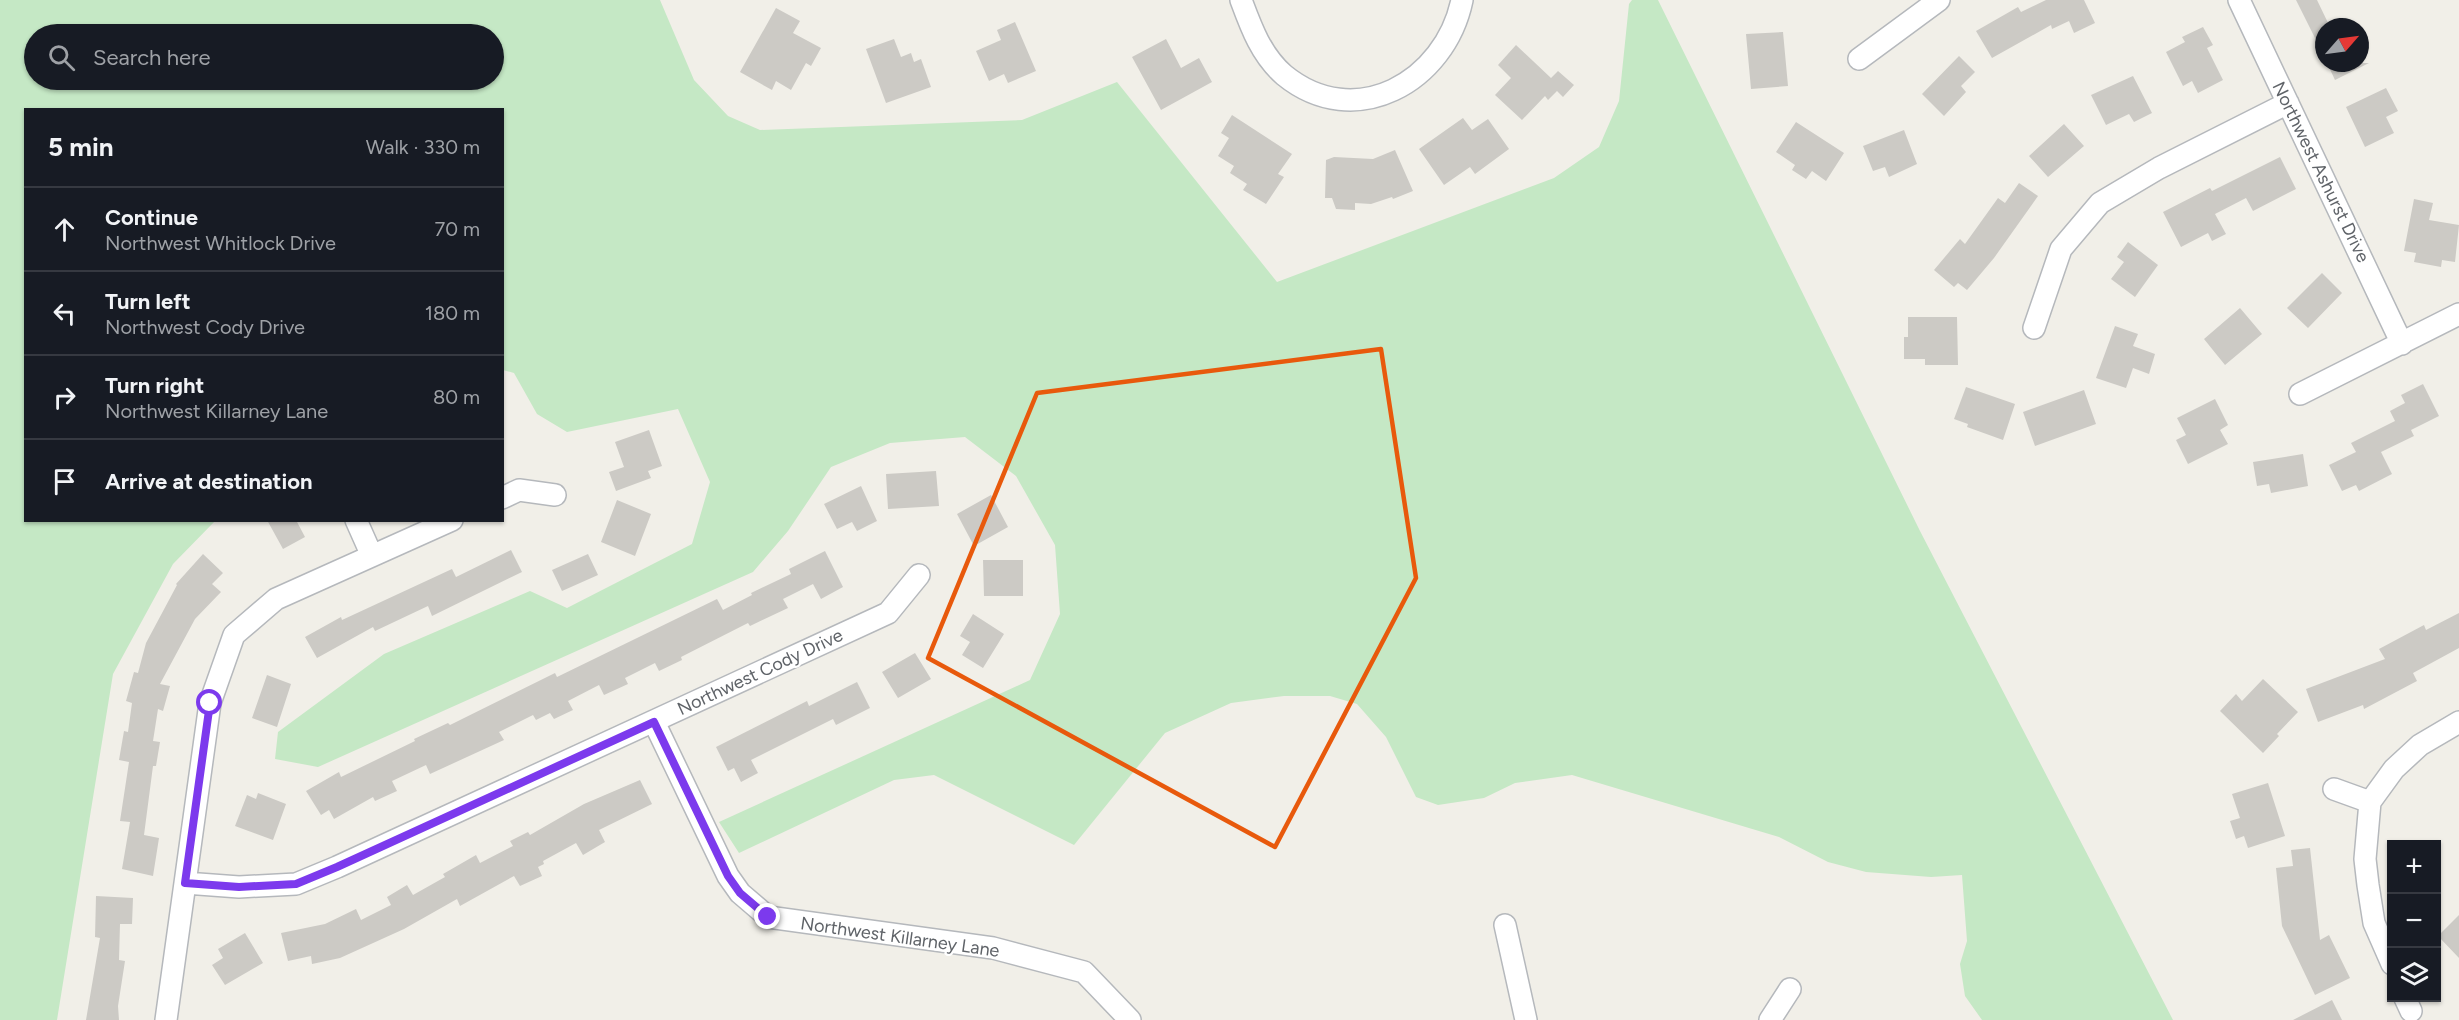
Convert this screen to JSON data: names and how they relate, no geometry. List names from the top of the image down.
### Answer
{
  "streets": {
    "street": ["Northwest Ashurst Drive", "Northwest Cody Drive", "Northwest Killarney Lane"]
  },
  "crossings": [
    ["Northwest Cody Drive", "Northwest Killarney Lane"]
  ],
  "north": "top right",
  "page": {
    "search": "Search here",
    "heading": ["5 min", "Walk · 330 m"],
    "list": [
      ["Continue", "Northwest Whitlock Drive", "70 m"],
      ["Turn left", "Northwest Cody Drive", "180 m"],
      ["Turn right", "Northwest Killarney Lane", "80 m"],
      "Arrive at destination"
    ],
    "map_buttons": ["+", "−"]
  }
}
